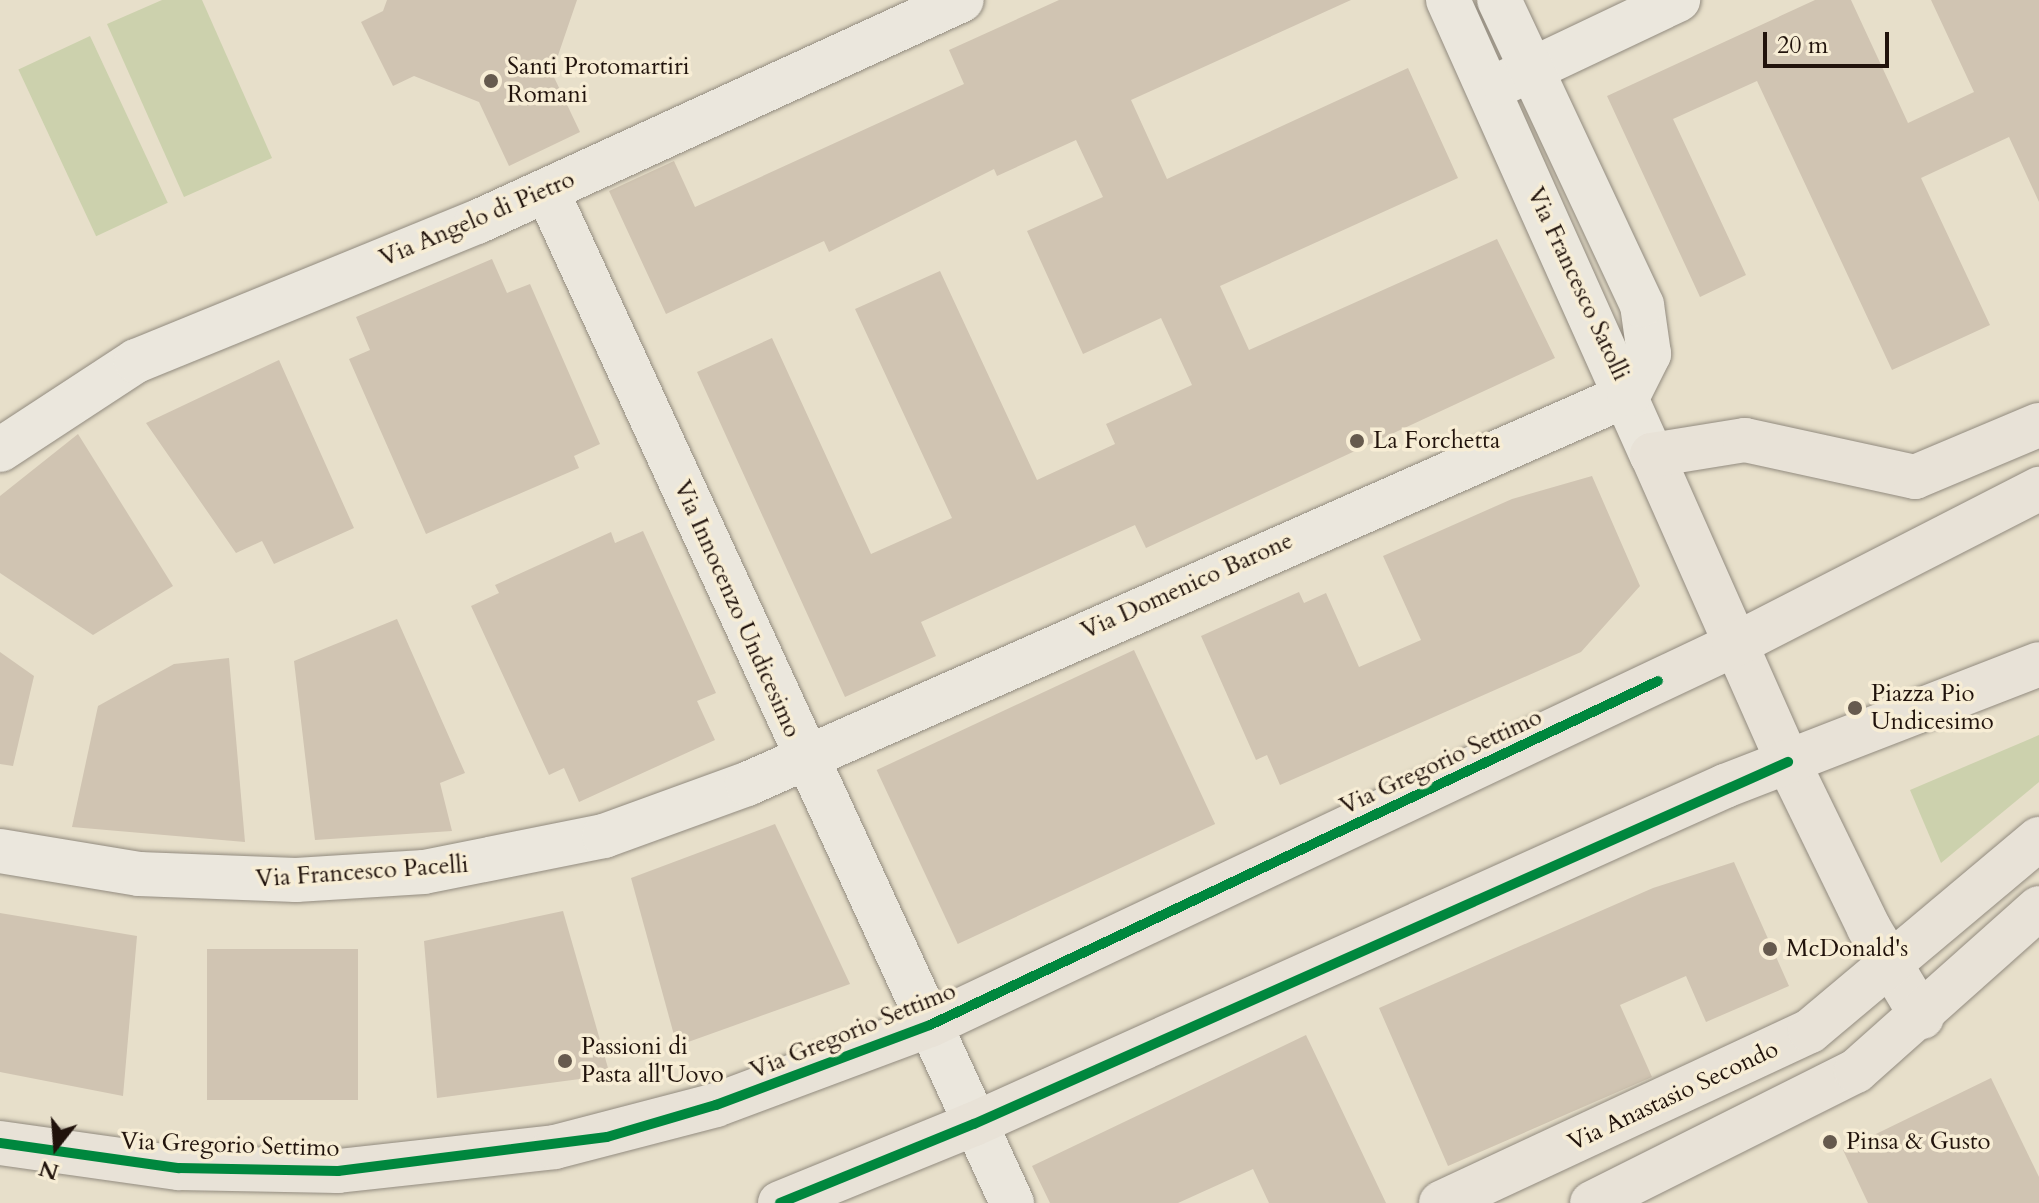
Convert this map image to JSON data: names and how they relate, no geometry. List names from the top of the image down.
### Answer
{
  "streets": {
    "main road": ["Via Gregorio Settimo", "Via Anastasio Secondo"],
    "street": [
      "Via Angelo di Pietro",
      "Via Francesco Satolli",
      "Via Domenico Barone",
      "Via Innocenzo Undicesimo",
      "Via Francesco Pacelli"
    ]
  },
  "crossings": [
    ["Via Angelo di Pietro", "Via Innocenzo Undicesimo"],
    ["Via Francesco Satolli", "Via Domenico Barone"],
    ["Via Domenico Barone", "Via Innocenzo Undicesimo"],
    ["Via Domenico Barone", "Via Francesco Pacelli"],
    ["Via Innocenzo Undicesimo", "Via Gregorio Settimo"],
    ["Via Innocenzo Undicesimo", "Via Francesco Pacelli"]
  ],
  "places": [
    "Santi Protomartiri Romani",
    "La Forchetta",
    "Piazza Pio Undicesimo",
    "McDonald's",
    "Passioni di Pasta all'Uovo",
    "Pinsa & Gusto"
  ],
  "scale_bar": "20 m",
  "north": "bottom"
}
